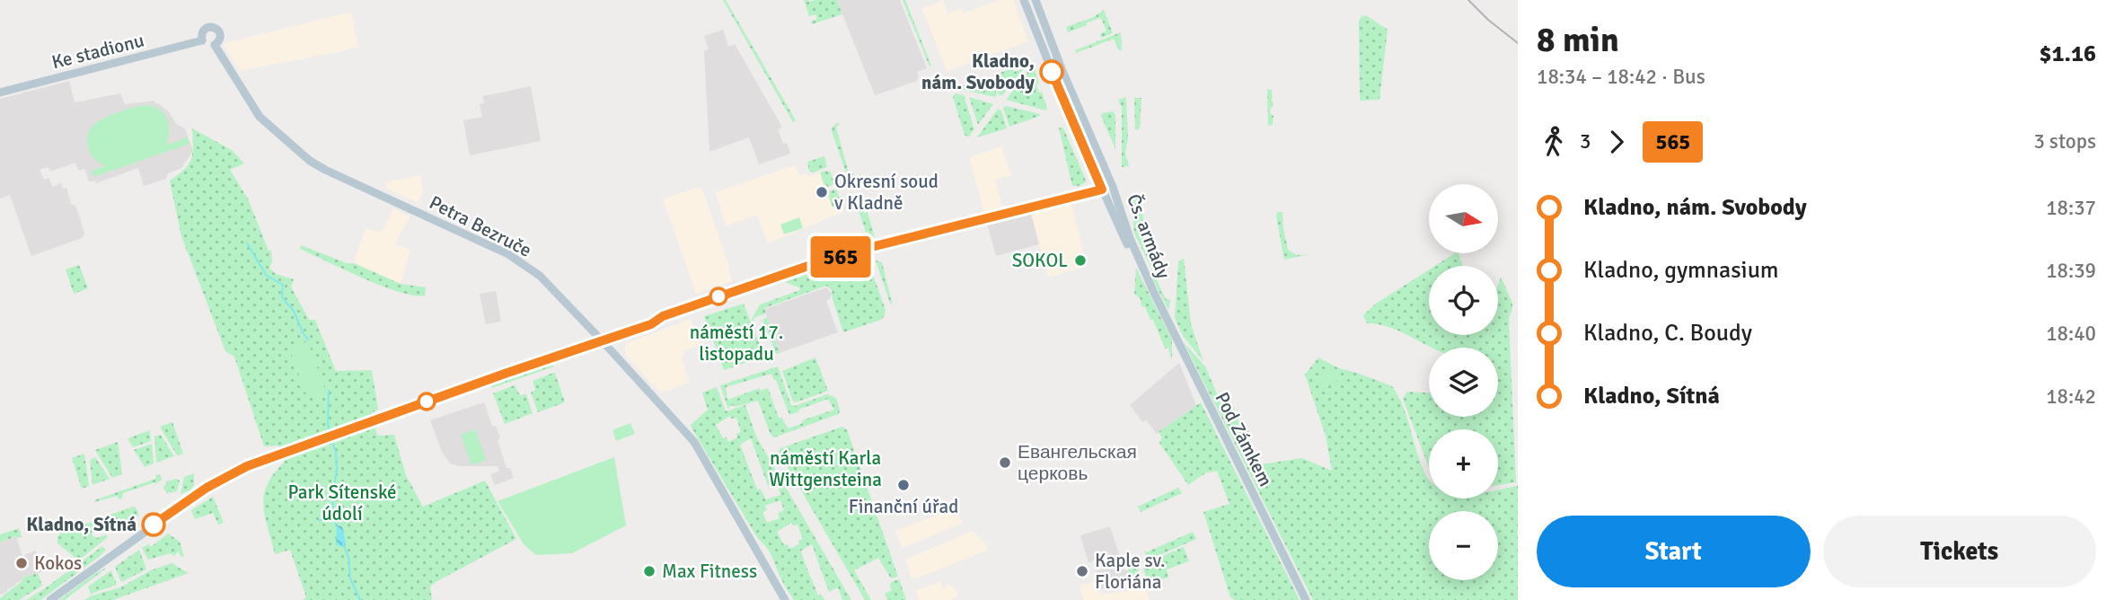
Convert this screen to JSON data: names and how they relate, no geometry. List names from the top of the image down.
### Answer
{
  "streets": {
    "street": [
      "Ke stadionu",
      "Petra Bezruče",
      "Čs. armády",
      "Pod Zámkem"
    ]
  },
  "crossings": [
    ["Ke stadionu", "Petra Bezruče"],
    ["Čs. armády", "Pod Zámkem"]
  ],
  "parks": ["náměstí 17. listopadu", "náměstí Karla Wittgensteina", "Park Sítenské údolí"],
  "places": [
    "Kladno, nám. Svobody",
    "Okresní soud v Kladně",
    "SOKOL",
    "Евангельская церковь",
    "Finanční úřad",
    "Kladno, Sítná",
    "Kokos",
    "Max Fitness",
    "Kaple sv. Floriána"
  ],
  "lines": ["bus line 565"],
  "north": "right",
  "page": {
    "on_map": "565",
    "heading": ["8 min", "18:34 – 18:42 · Bus", "$1.16"],
    "legs": ["3", "565", "3 stops"],
    "list": [
      {
        "name": "Kladno, nám. Svobody",
        "value": "18:37"
      },
      {
        "name": "Kladno, gymnasium",
        "value": "18:39"
      },
      {
        "name": "Kladno, C. Boudy",
        "value": "18:40"
      },
      {
        "name": "Kladno, Sítná",
        "value": "18:42"
      }
    ],
    "map_buttons": ["+", "−"],
    "buttons": ["Start", "Tickets"]
  }
}
